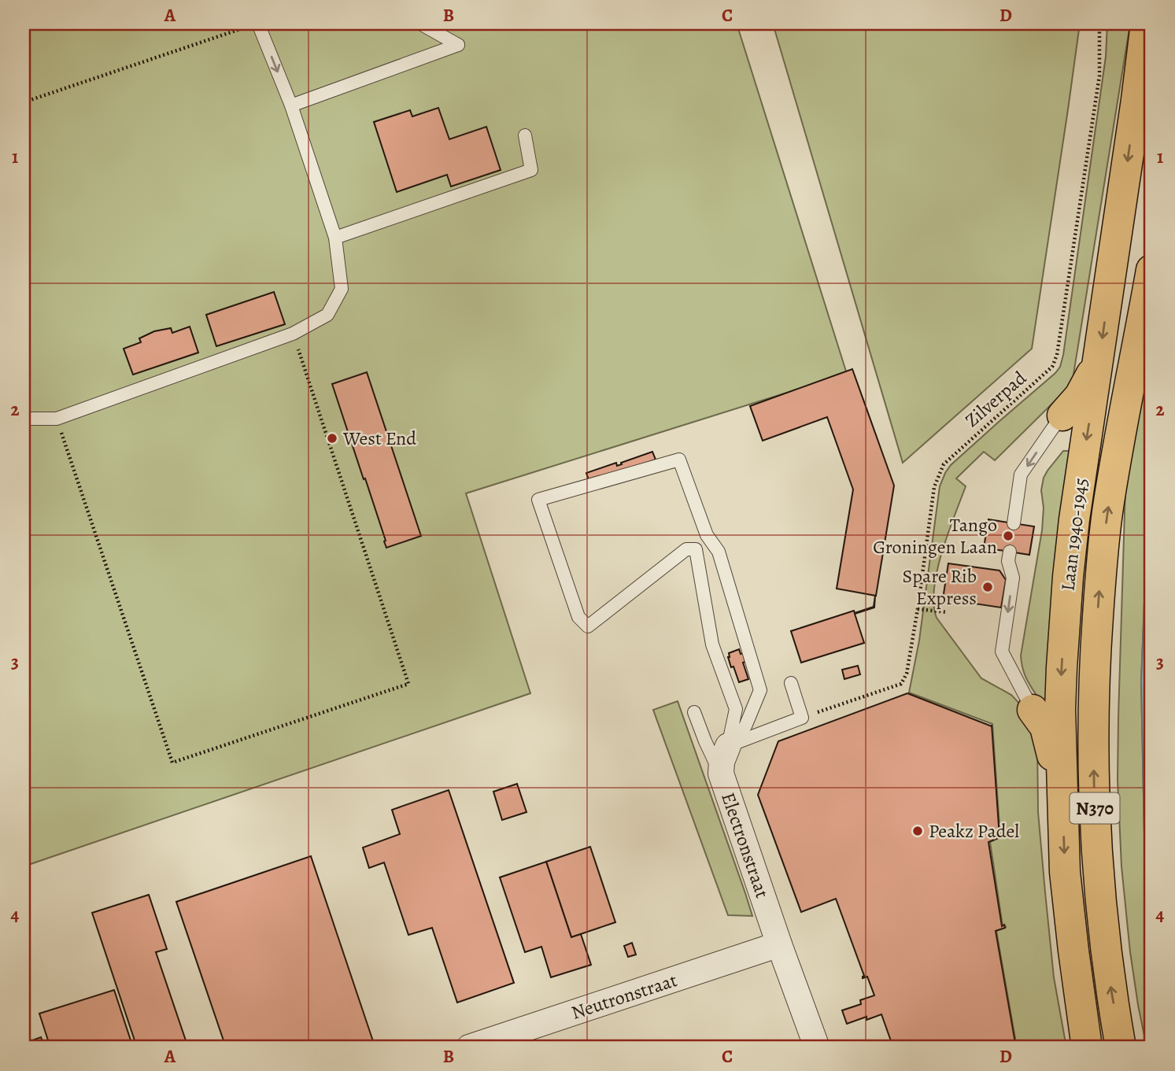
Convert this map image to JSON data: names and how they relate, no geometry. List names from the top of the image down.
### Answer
{
  "streets": {
    "highway": ["Laan 1940-1945", "N370"],
    "street": ["Electronstraat", "Neutronstraat"],
    "path": ["Zilverpad"]
  },
  "crossings": [
    ["Laan 1940-1945", "N370"],
    ["Electronstraat", "Neutronstraat"]
  ],
  "places": [
    "West End",
    "Tango Groningen Laan",
    "Spare Rib Express",
    "Peakz Padel"
  ],
  "grid": {
    "columns": [
      "A",
      "B",
      "C",
      "D"
    ],
    "rows": [
      "1",
      "2",
      "3",
      "4"
    ]
  }
}
